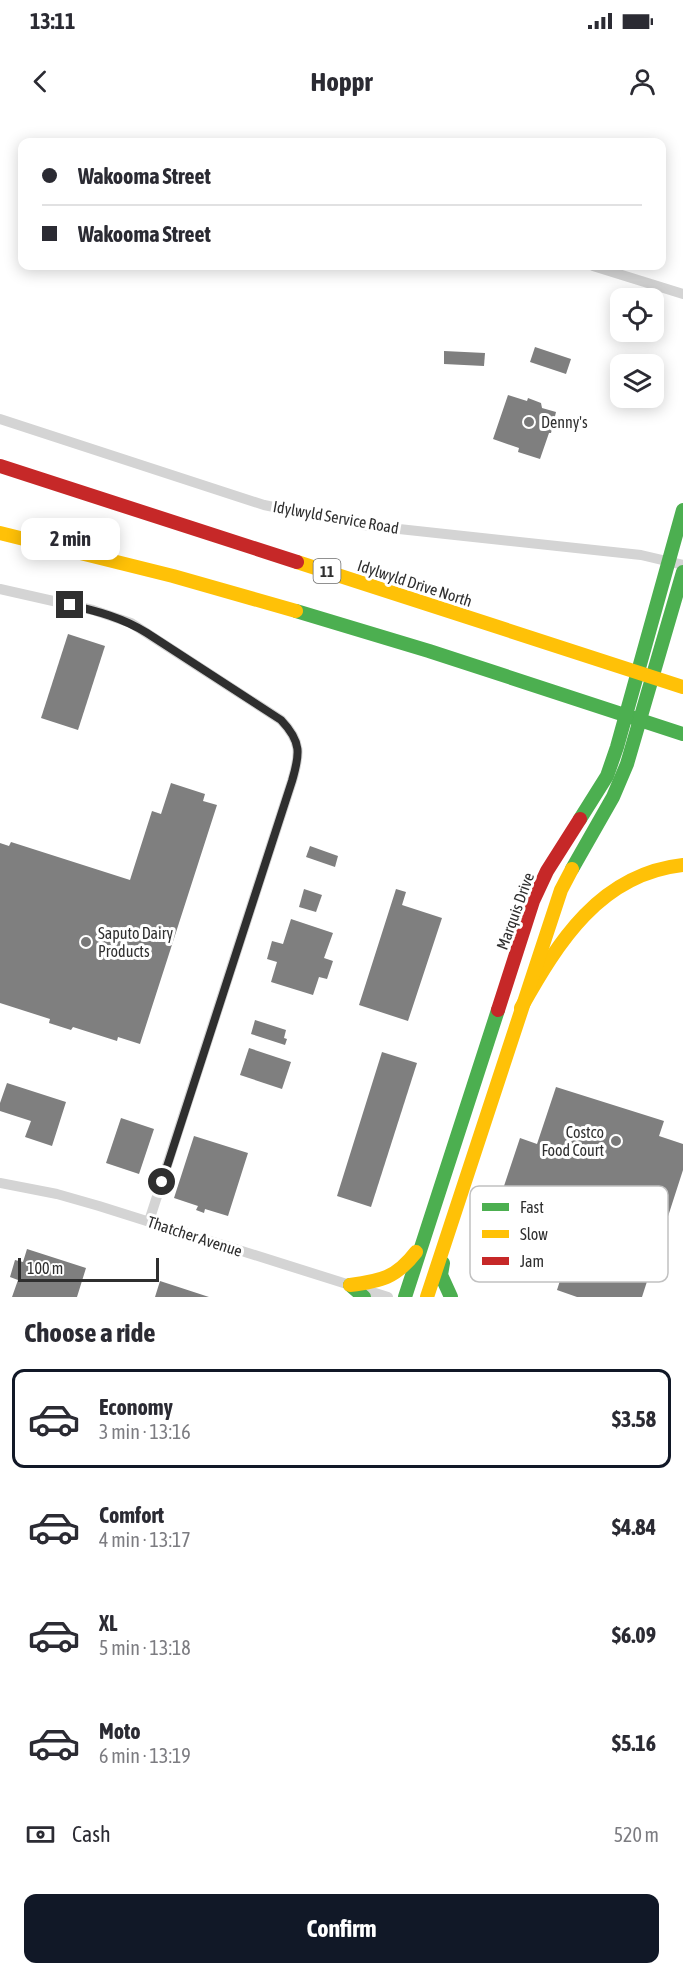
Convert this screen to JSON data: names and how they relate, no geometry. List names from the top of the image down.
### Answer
{
  "streets": {
    "main road": ["11", "Idylwyld Drive North", "Marquis Drive"],
    "street": ["Idylwyld Service Road", "Thatcher Avenue"]
  },
  "crossings": [
    ["Idylwyld Service Road", "Marquis Drive"],
    ["Idylwyld Drive North", "Marquis Drive"]
  ],
  "places": ["Denny's", "Saputo Dairy Products", "Costco Food Court"],
  "legend": ["Fast", "Slow", "Jam"],
  "scale_bar": "100 m",
  "page": {
    "status": "13:11",
    "header": "Hoppr",
    "banner": ["Wakooma Street", "Wakooma Street"],
    "bubble": "2 min",
    "scale": "100 m",
    "heading": "Choose a ride",
    "list": [
      {
        "name": "Economy",
        "note": "3 min · 13:16",
        "value": "$3.58"
      },
      {
        "name": "Comfort",
        "note": "4 min · 13:17",
        "value": "$4.84"
      },
      {
        "name": "XL",
        "note": "5 min · 13:18",
        "value": "$6.09"
      },
      {
        "name": "Moto",
        "note": "6 min · 13:19",
        "value": "$5.16"
      }
    ],
    "pay": ["Cash", "520 m"],
    "buttons": "Confirm"
  }
}
